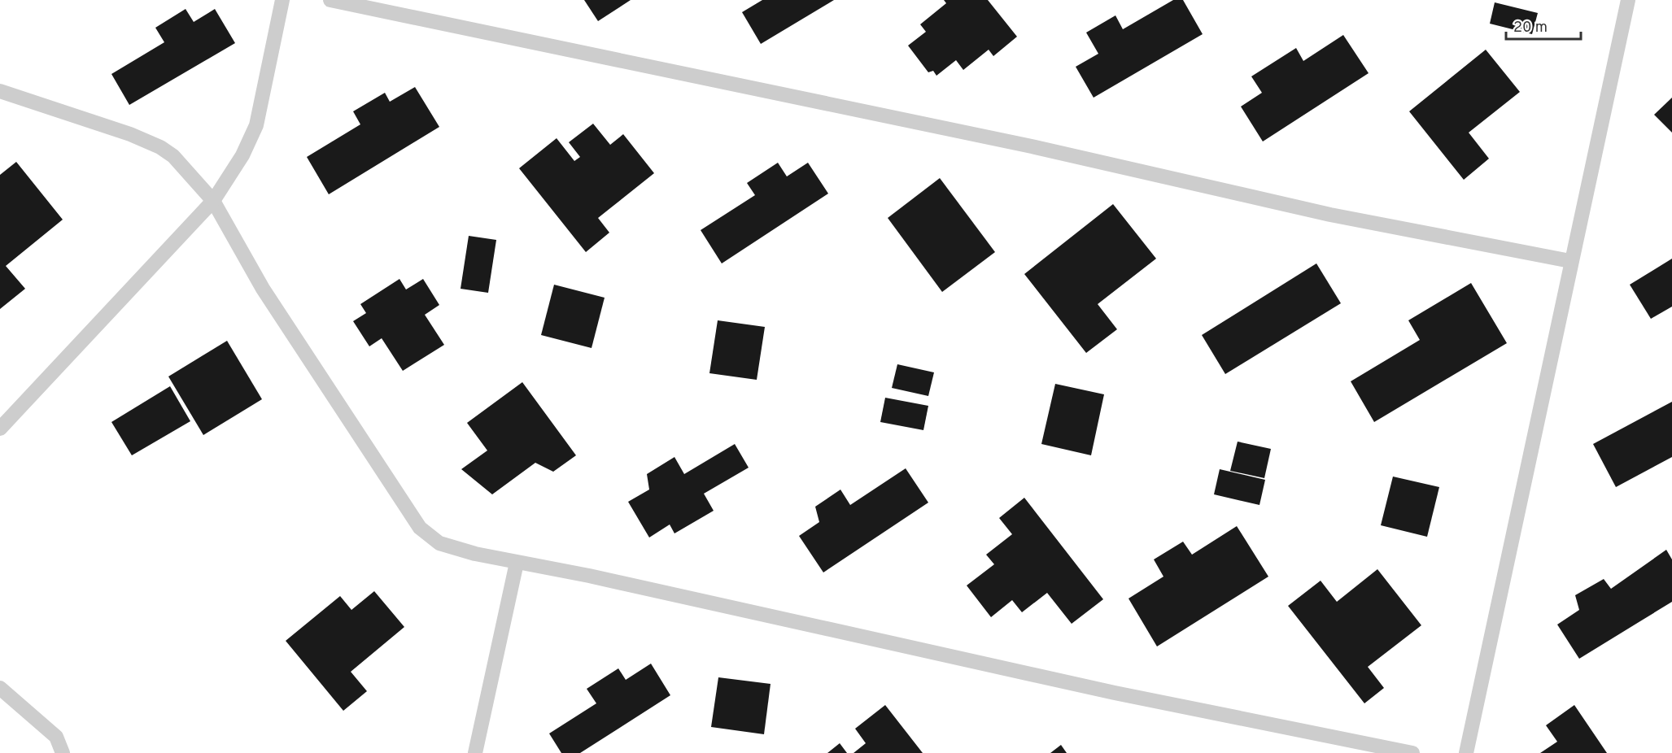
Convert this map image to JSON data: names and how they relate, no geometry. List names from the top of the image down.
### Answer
{
  "scale_bar": "20 m"
}
